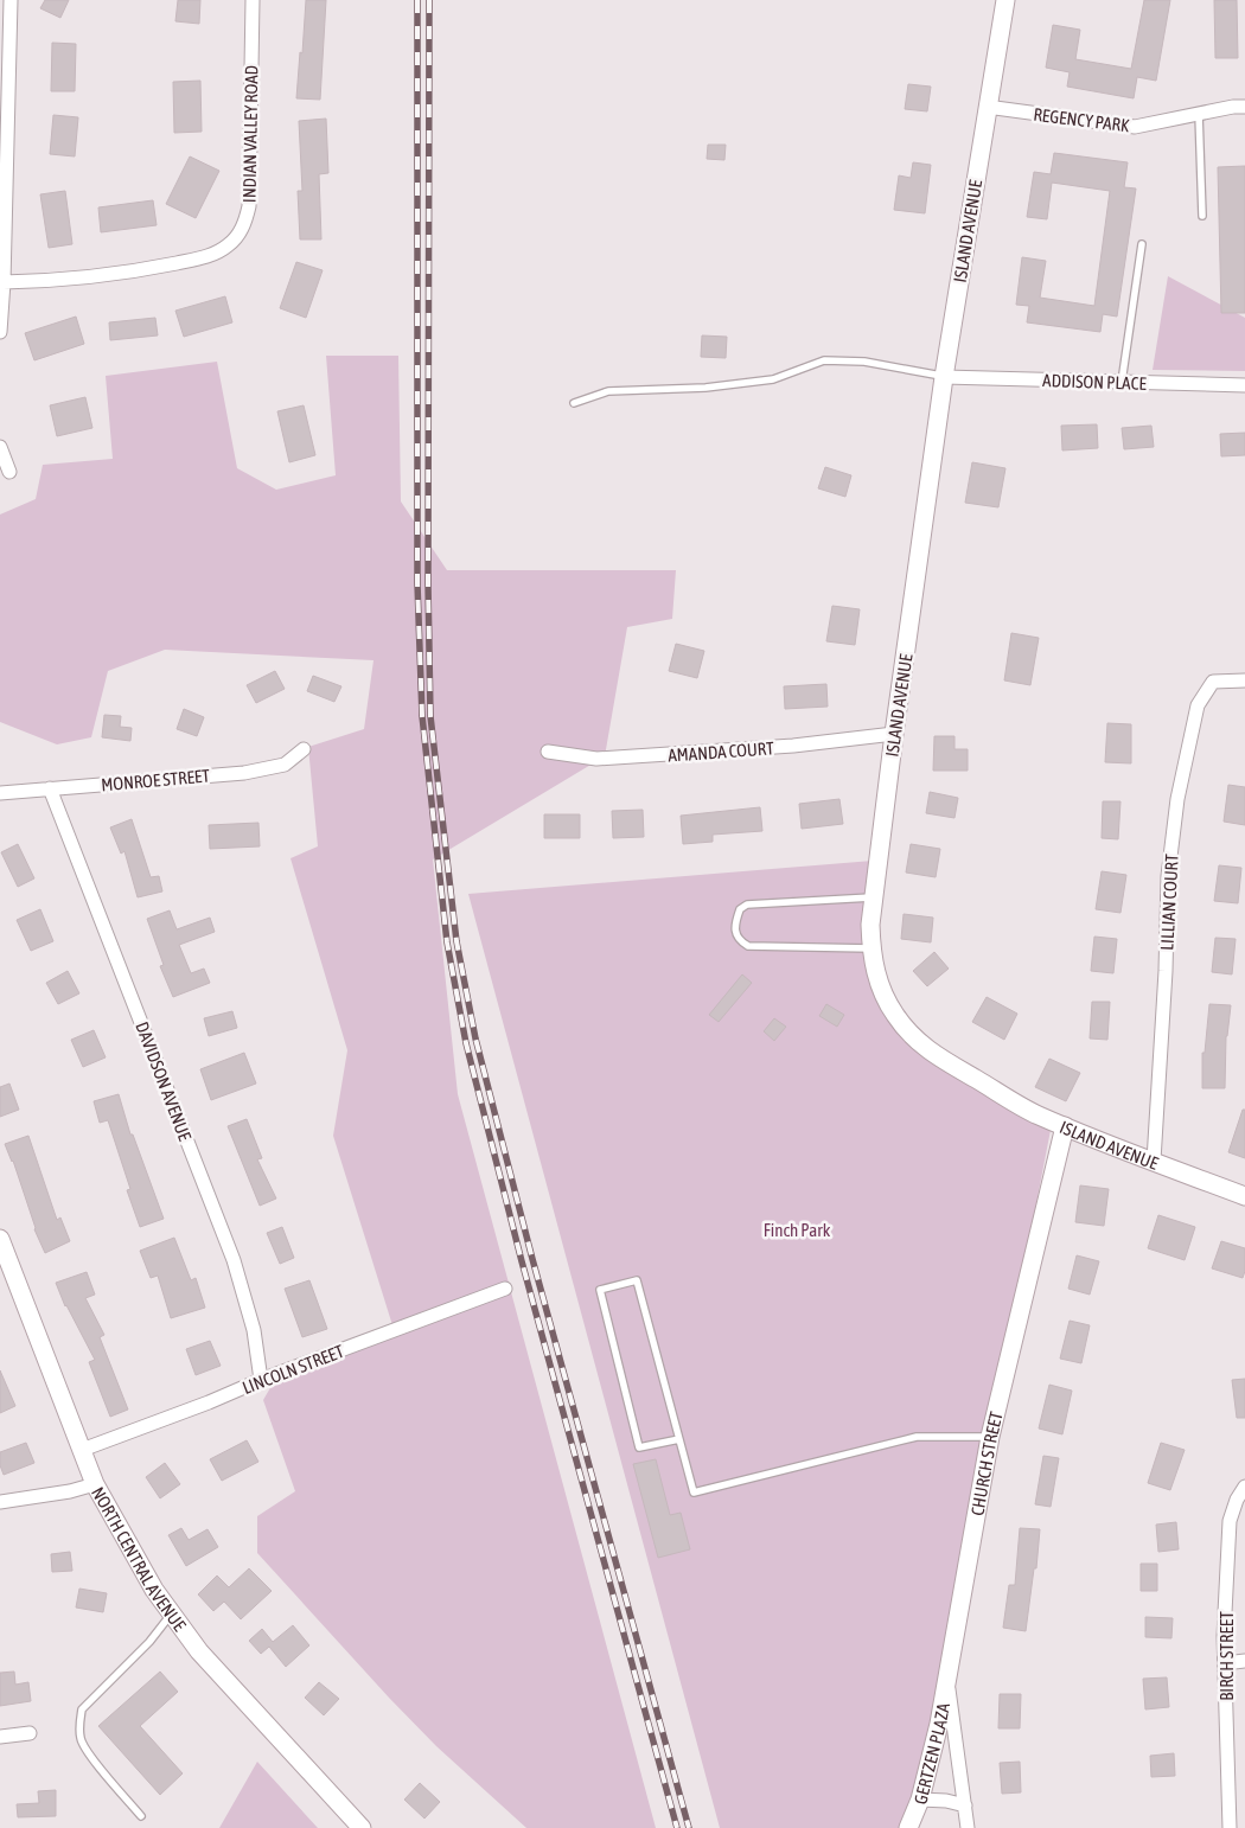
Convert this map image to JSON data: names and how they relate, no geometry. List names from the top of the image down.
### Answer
{
  "streets": {
    "street": [
      "REGENCY PARK",
      "INDIAN VALLEY ROAD",
      "ISLAND AVENUE",
      "ADDISON PLACE",
      "AMANDA COURT",
      "MONROE STREET",
      "LILLIAN COURT",
      "DAVIDSON AVENUE",
      "LINCOLN STREET",
      "CHURCH STREET",
      "NORTH CENTRAL AVENUE",
      "BIRCH STREET",
      "GERTZEN PLAZA"
    ]
  },
  "crossings": [
    ["REGENCY PARK", "ISLAND AVENUE"],
    ["ISLAND AVENUE", "ADDISON PLACE"],
    ["ISLAND AVENUE", "AMANDA COURT"],
    ["ISLAND AVENUE", "LILLIAN COURT"],
    ["ISLAND AVENUE", "CHURCH STREET"],
    ["MONROE STREET", "DAVIDSON AVENUE"],
    ["DAVIDSON AVENUE", "LINCOLN STREET"],
    ["LINCOLN STREET", "NORTH CENTRAL AVENUE"],
    ["CHURCH STREET", "GERTZEN PLAZA"]
  ],
  "parks": ["Finch Park"]
}
